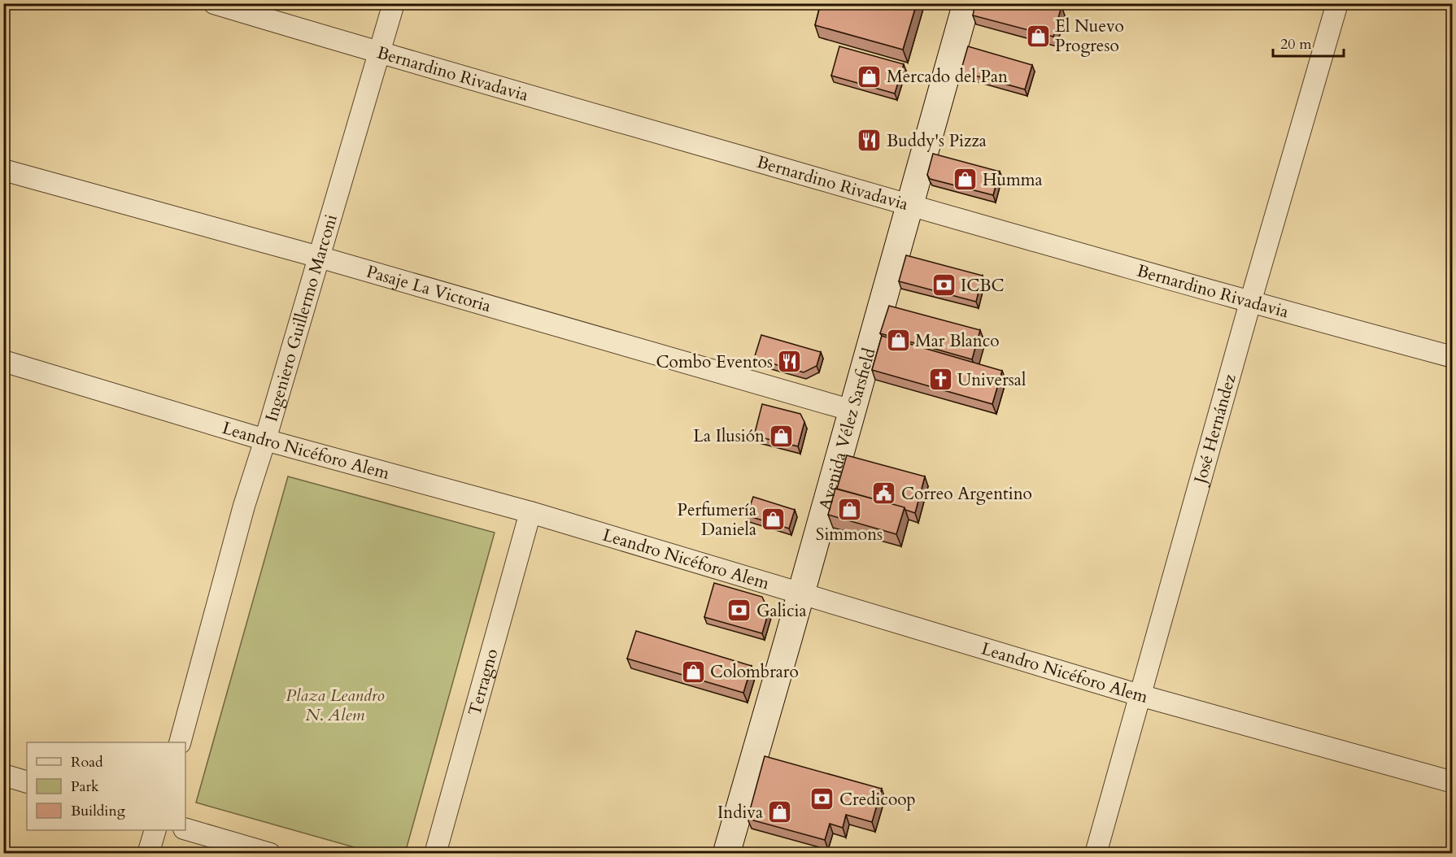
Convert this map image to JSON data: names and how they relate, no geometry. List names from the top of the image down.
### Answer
{
  "streets": {
    "main road": ["Avenida Vélez Sarsfield"],
    "street": [
      "Bernardino Rivadavia",
      "Pasaje La Victoria",
      "Ingeniero Guillermo Marconi",
      "José Hernández",
      "Leandro Nicéforo Alem",
      "Terragno"
    ]
  },
  "crossings": [
    ["Bernardino Rivadavia", "Ingeniero Guillermo Marconi"],
    ["Bernardino Rivadavia", "Avenida Vélez Sarsfield"],
    ["Bernardino Rivadavia", "José Hernández"],
    ["Pasaje La Victoria", "Ingeniero Guillermo Marconi"],
    ["Pasaje La Victoria", "Avenida Vélez Sarsfield"],
    ["Ingeniero Guillermo Marconi", "Leandro Nicéforo Alem"],
    ["Avenida Vélez Sarsfield", "Leandro Nicéforo Alem"],
    ["José Hernández", "Leandro Nicéforo Alem"],
    ["Leandro Nicéforo Alem", "Terragno"]
  ],
  "parks": ["Plaza Leandro N. Alem"],
  "places": {
    "shop": [
      "El Nuevo Progreso",
      "Mercado del Pan",
      "Humma",
      "Mar Blanco",
      "La Ilusión",
      "Simmons",
      "Perfumería Daniela",
      "Colombraro",
      "Indiva"
    ],
    "restaurant": ["Buddy's Pizza", "Combo Eventos"],
    "bank": ["ICBC", "Galicia", "Credicoop"],
    "church": ["Universal"],
    "public building": ["Correo Argentino"]
  },
  "legend": ["Road", "Park", "Building"],
  "scale_bar": "20 m"
}
